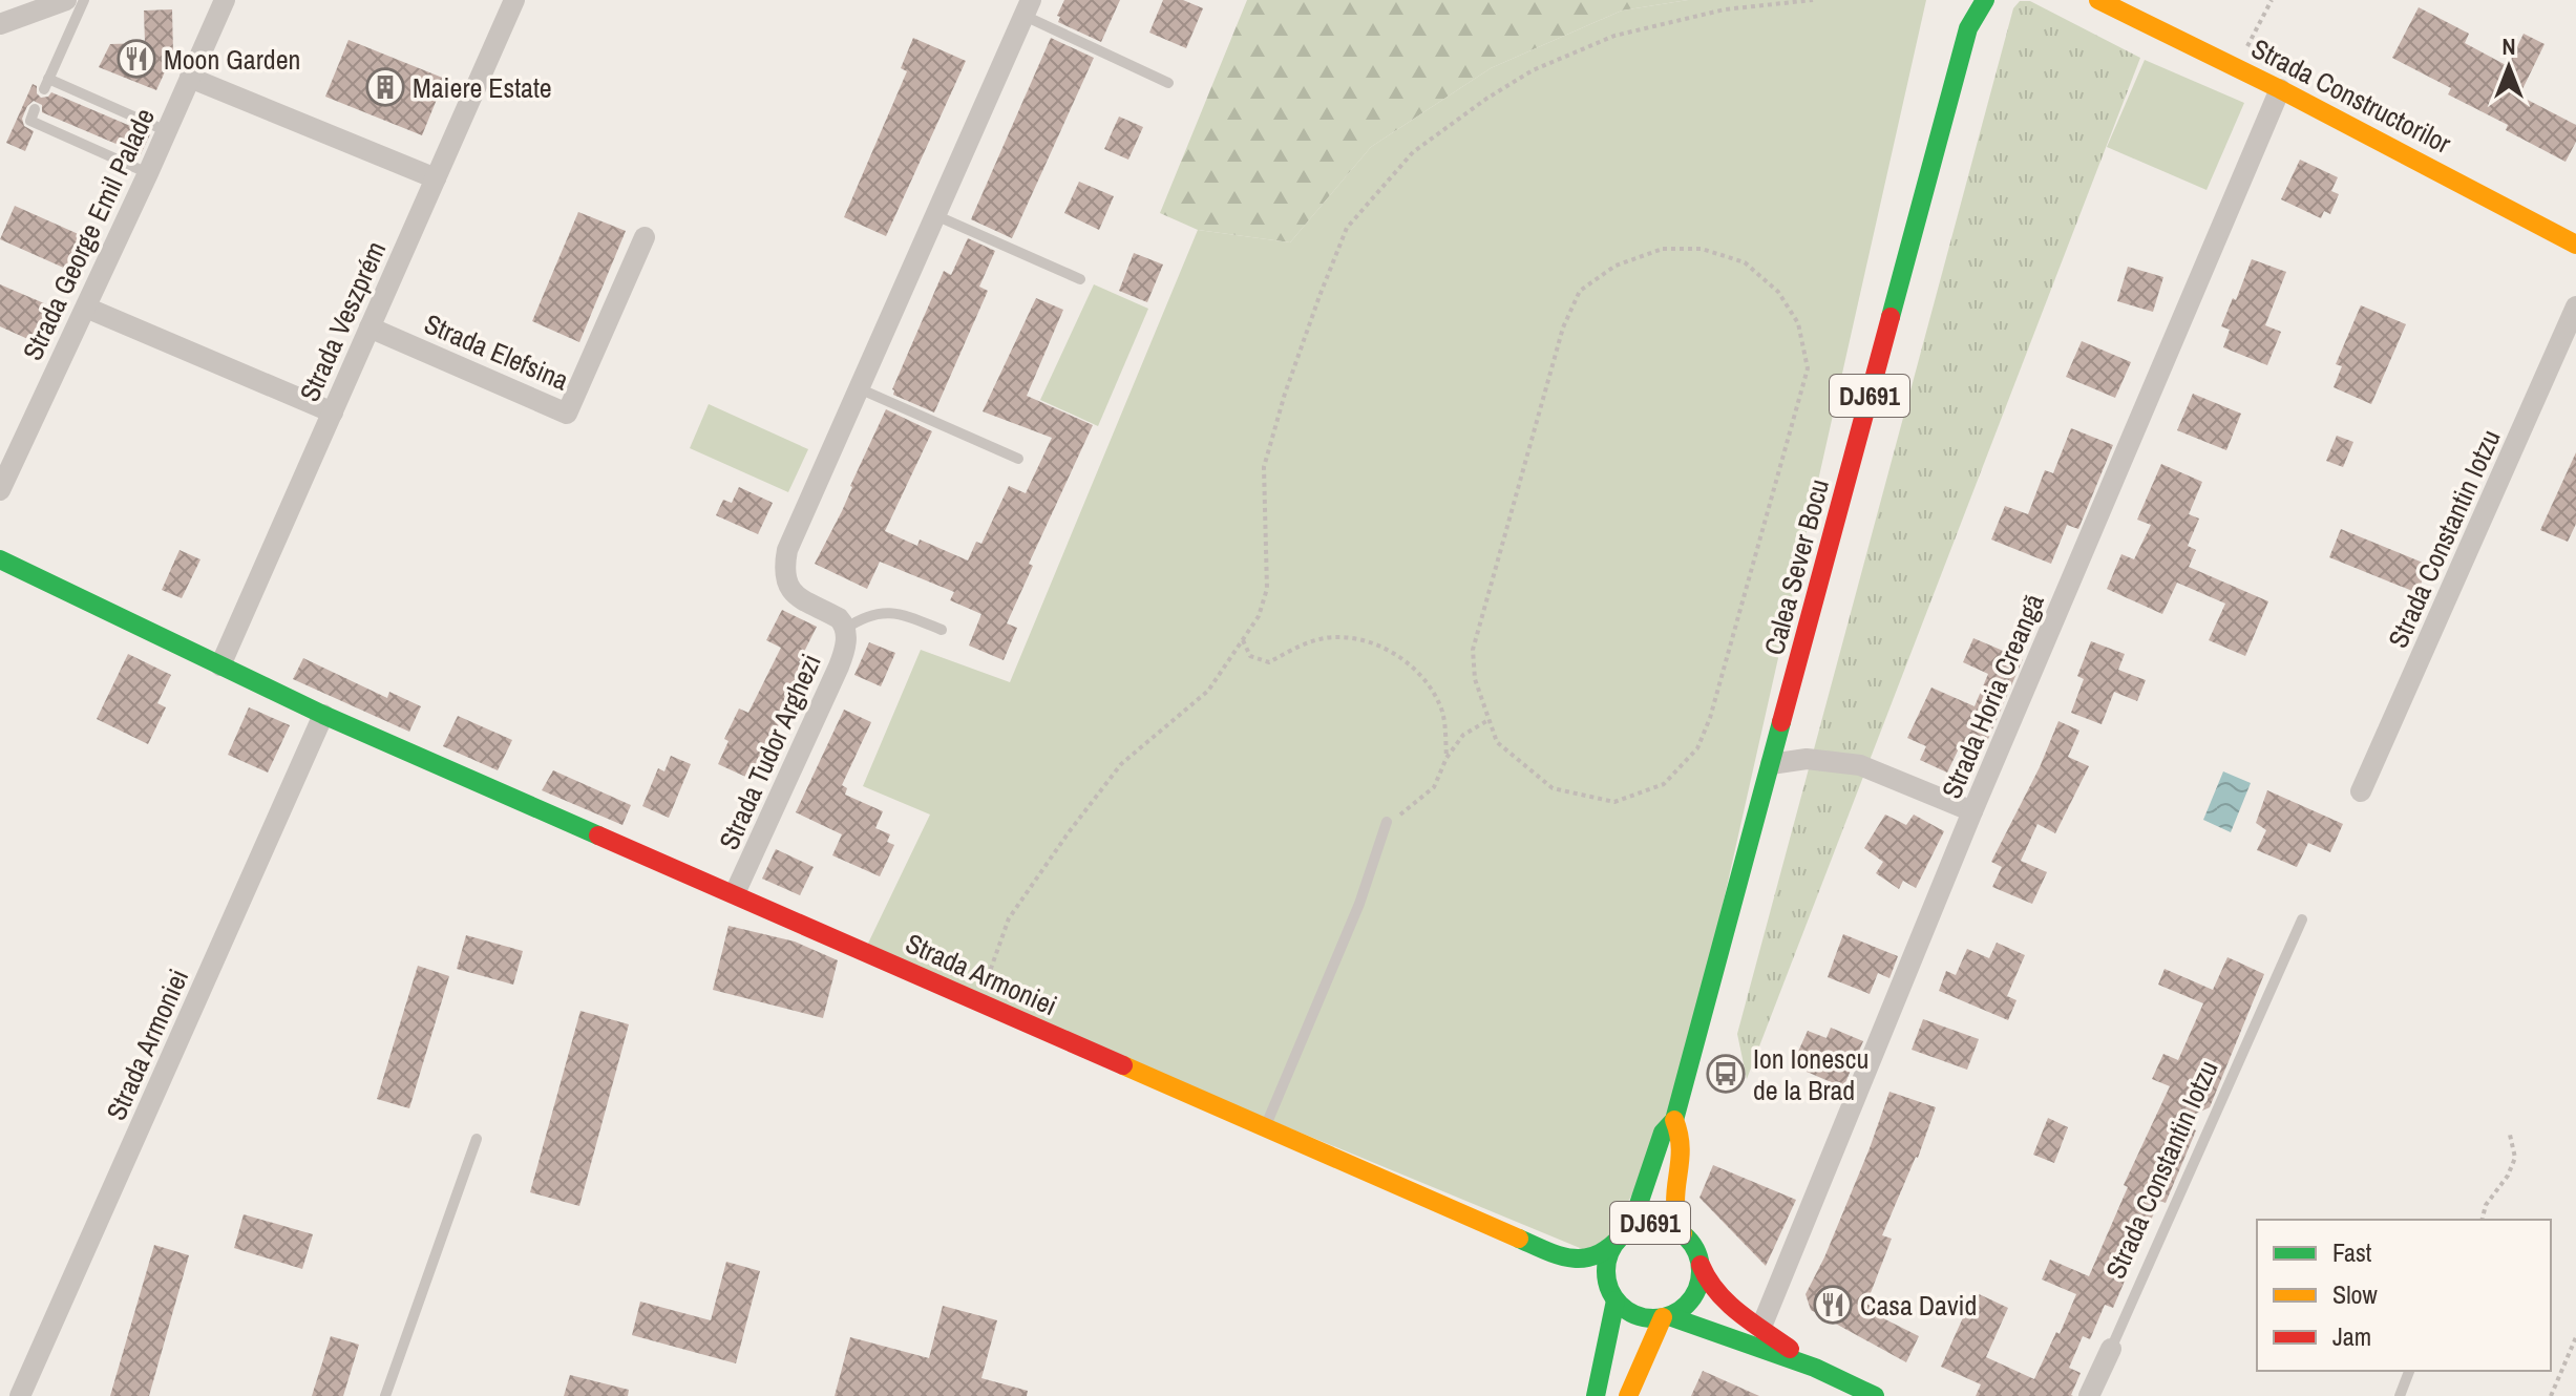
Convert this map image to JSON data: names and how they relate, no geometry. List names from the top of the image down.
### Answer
{
  "streets": {
    "main road": [
      "Strada Constructorilor",
      "DJ691",
      "Calea Sever Bocu",
      "Strada Armoniei"
    ],
    "street": [
      "Strada George Emil Palade",
      "Strada Veszprém",
      "Strada Elefsina",
      "Strada Constantin Iotzu",
      "Strada Horia Creangă",
      "Strada Tudor Arghezi"
    ]
  },
  "crossings": [
    ["Strada Constructorilor", "Strada Horia Creangă"],
    ["Strada Veszprém", "Strada Elefsina"],
    ["Strada Veszprém", "Strada Armoniei"],
    ["DJ691", "Calea Sever Bocu"],
    ["DJ691", "Strada Armoniei"],
    ["Calea Sever Bocu", "Strada Armoniei"],
    ["Strada Tudor Arghezi", "Strada Armoniei"]
  ],
  "places": {
    "restaurant": ["Moon Garden", "Casa David"],
    "building": ["Maiere Estate"],
    "bus stop": ["Ion Ionescu de la Brad"]
  },
  "legend": ["Fast", "Slow", "Jam"],
  "north": "top"
}
